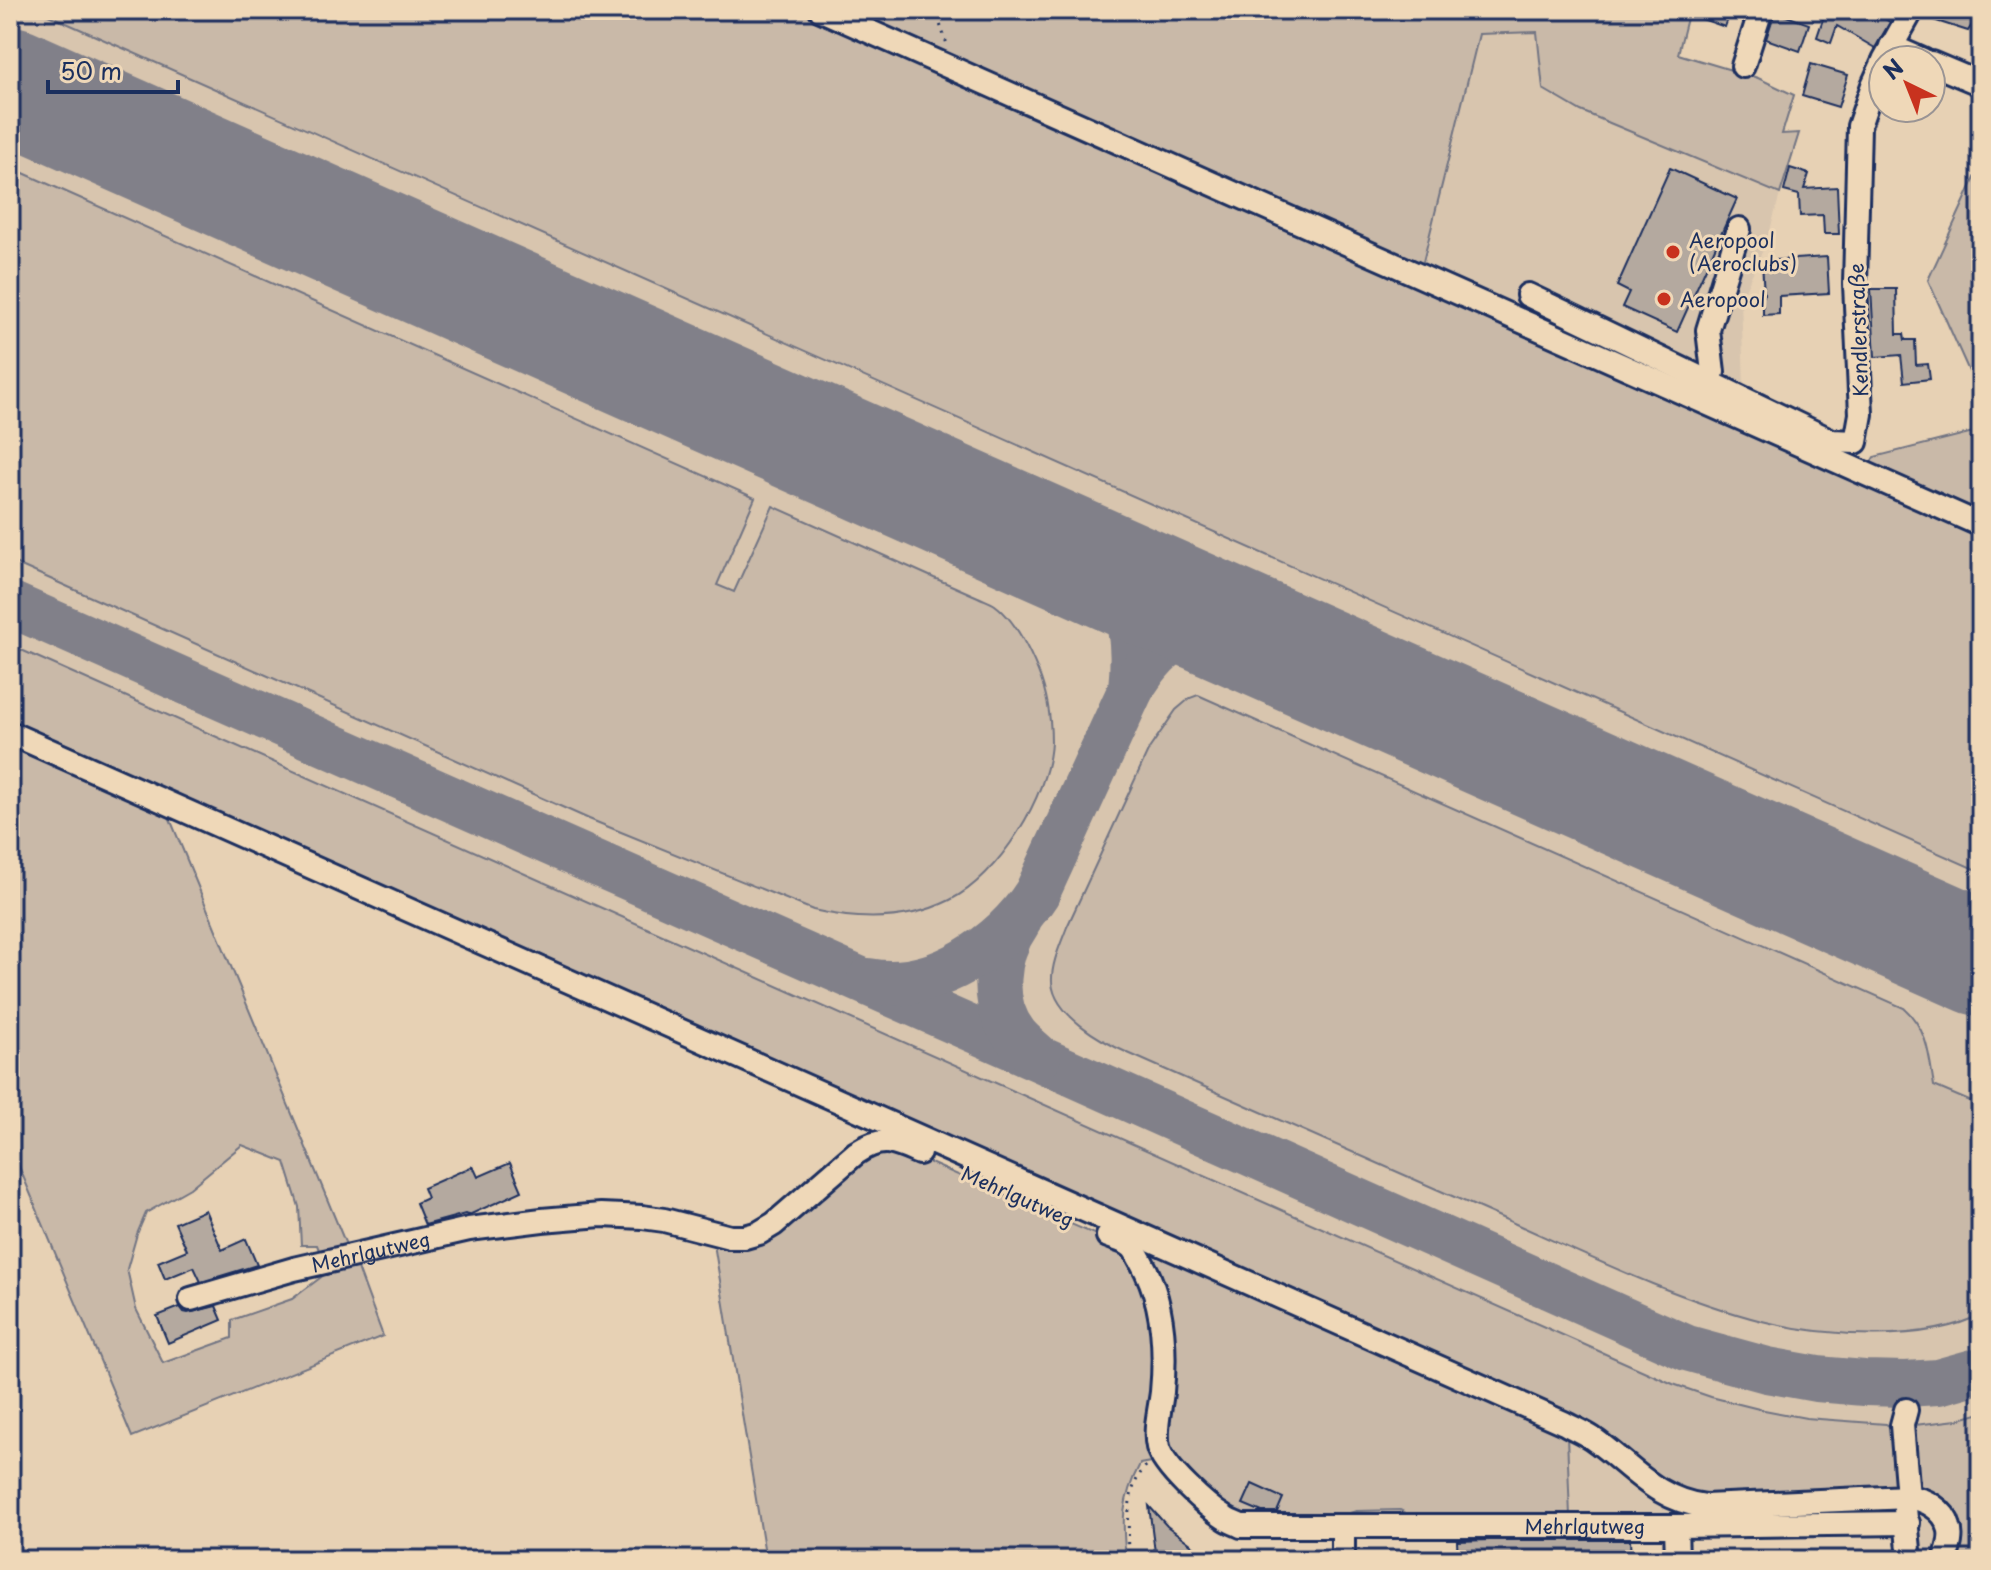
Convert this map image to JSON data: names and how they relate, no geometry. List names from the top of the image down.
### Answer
{
  "streets": {
    "street": ["Kendlerstraße", "Mehrlgutweg"]
  },
  "places": ["Aeropool (Aeroclubs)", "Aeropool"],
  "scale_bar": "50 m",
  "north": "top left"
}
